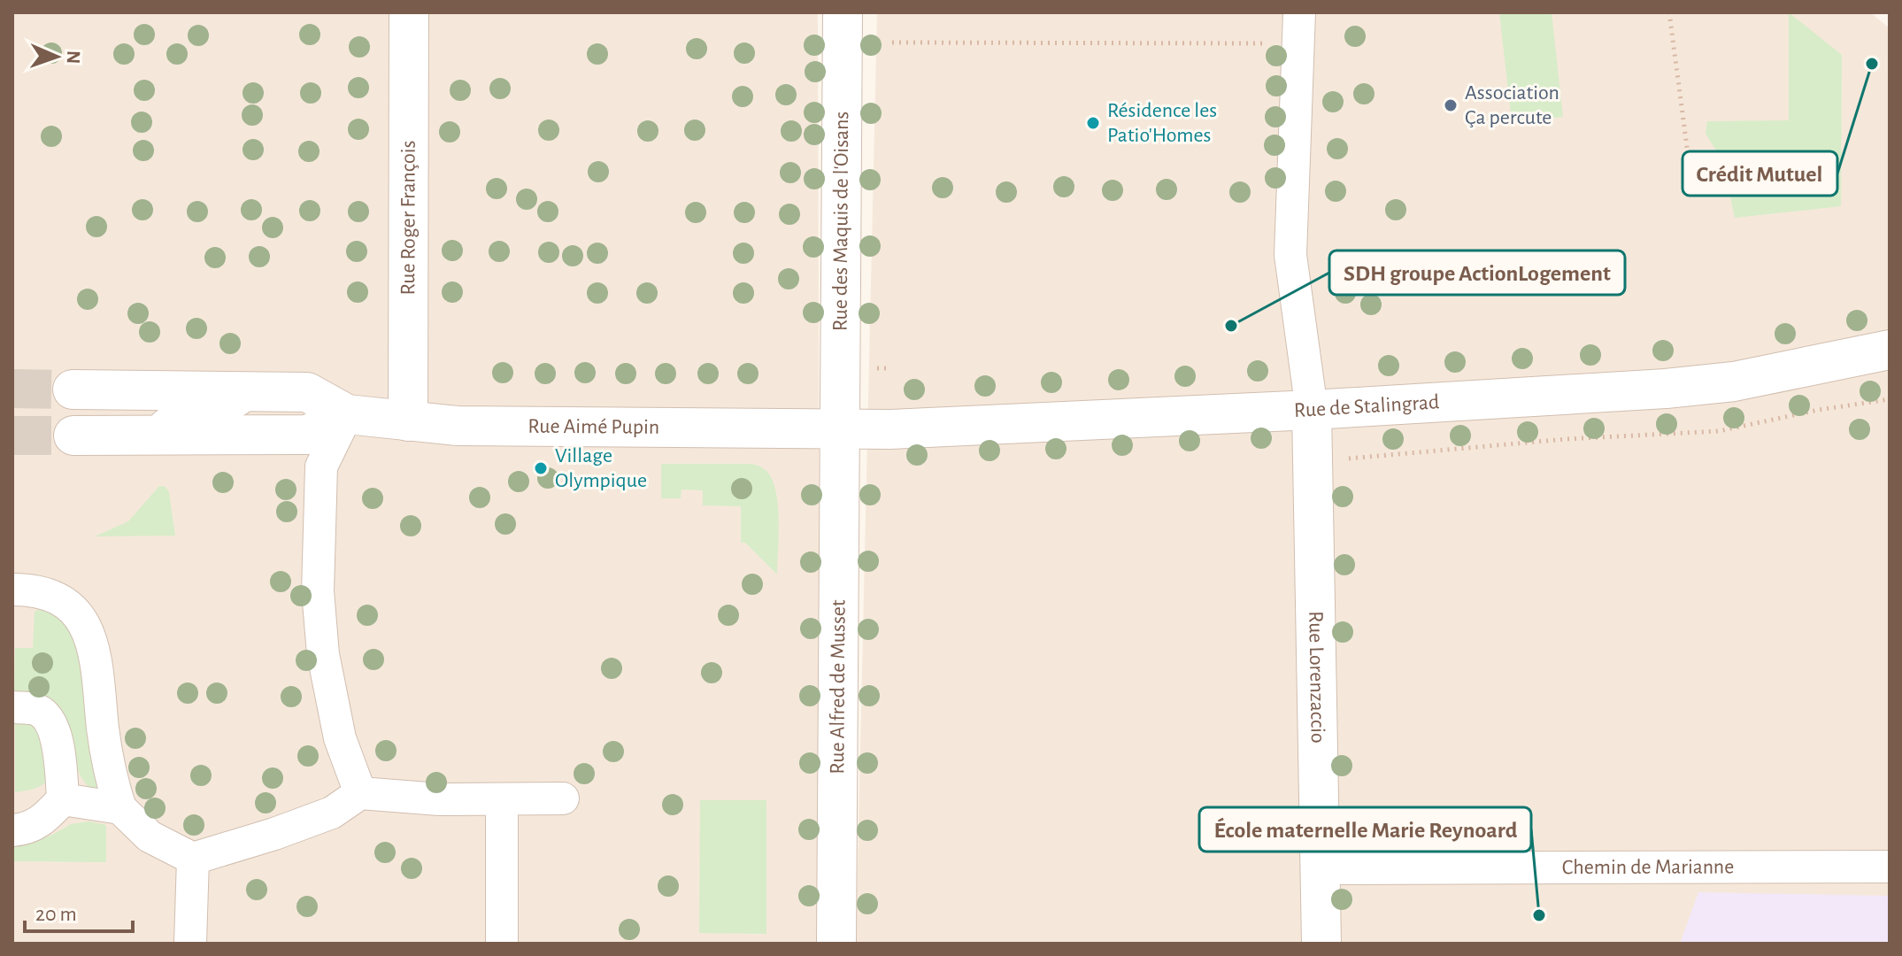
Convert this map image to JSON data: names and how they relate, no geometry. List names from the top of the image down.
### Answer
{
  "streets": {
    "street": [
      "Rue Roger François",
      "Rue des Maquis de l'Oisans",
      "Rue de Stalingrad",
      "Rue Aimé Pupin",
      "Rue Lorenzaccio",
      "Rue Alfred de Musset",
      "Chemin de Marianne"
    ]
  },
  "crossings": [
    ["Rue Roger François", "Rue Aimé Pupin"],
    ["Rue des Maquis de l'Oisans", "Rue de Stalingrad"],
    ["Rue des Maquis de l'Oisans", "Rue Aimé Pupin"],
    ["Rue des Maquis de l'Oisans", "Rue Alfred de Musset"],
    ["Rue de Stalingrad", "Rue Aimé Pupin"],
    ["Rue de Stalingrad", "Rue Lorenzaccio"],
    ["Rue de Stalingrad", "Rue Alfred de Musset"],
    ["Rue Aimé Pupin", "Rue Alfred de Musset"],
    ["Rue Lorenzaccio", "Chemin de Marianne"]
  ],
  "places": [
    "Crédit Mutuel",
    "Association Ça percute",
    "Résidence les Patio'Homes",
    "SDH groupe ActionLogement",
    "Village Olympique",
    "École maternelle Marie Reynoard"
  ],
  "scale_bar": "20 m",
  "north": "right"
}
